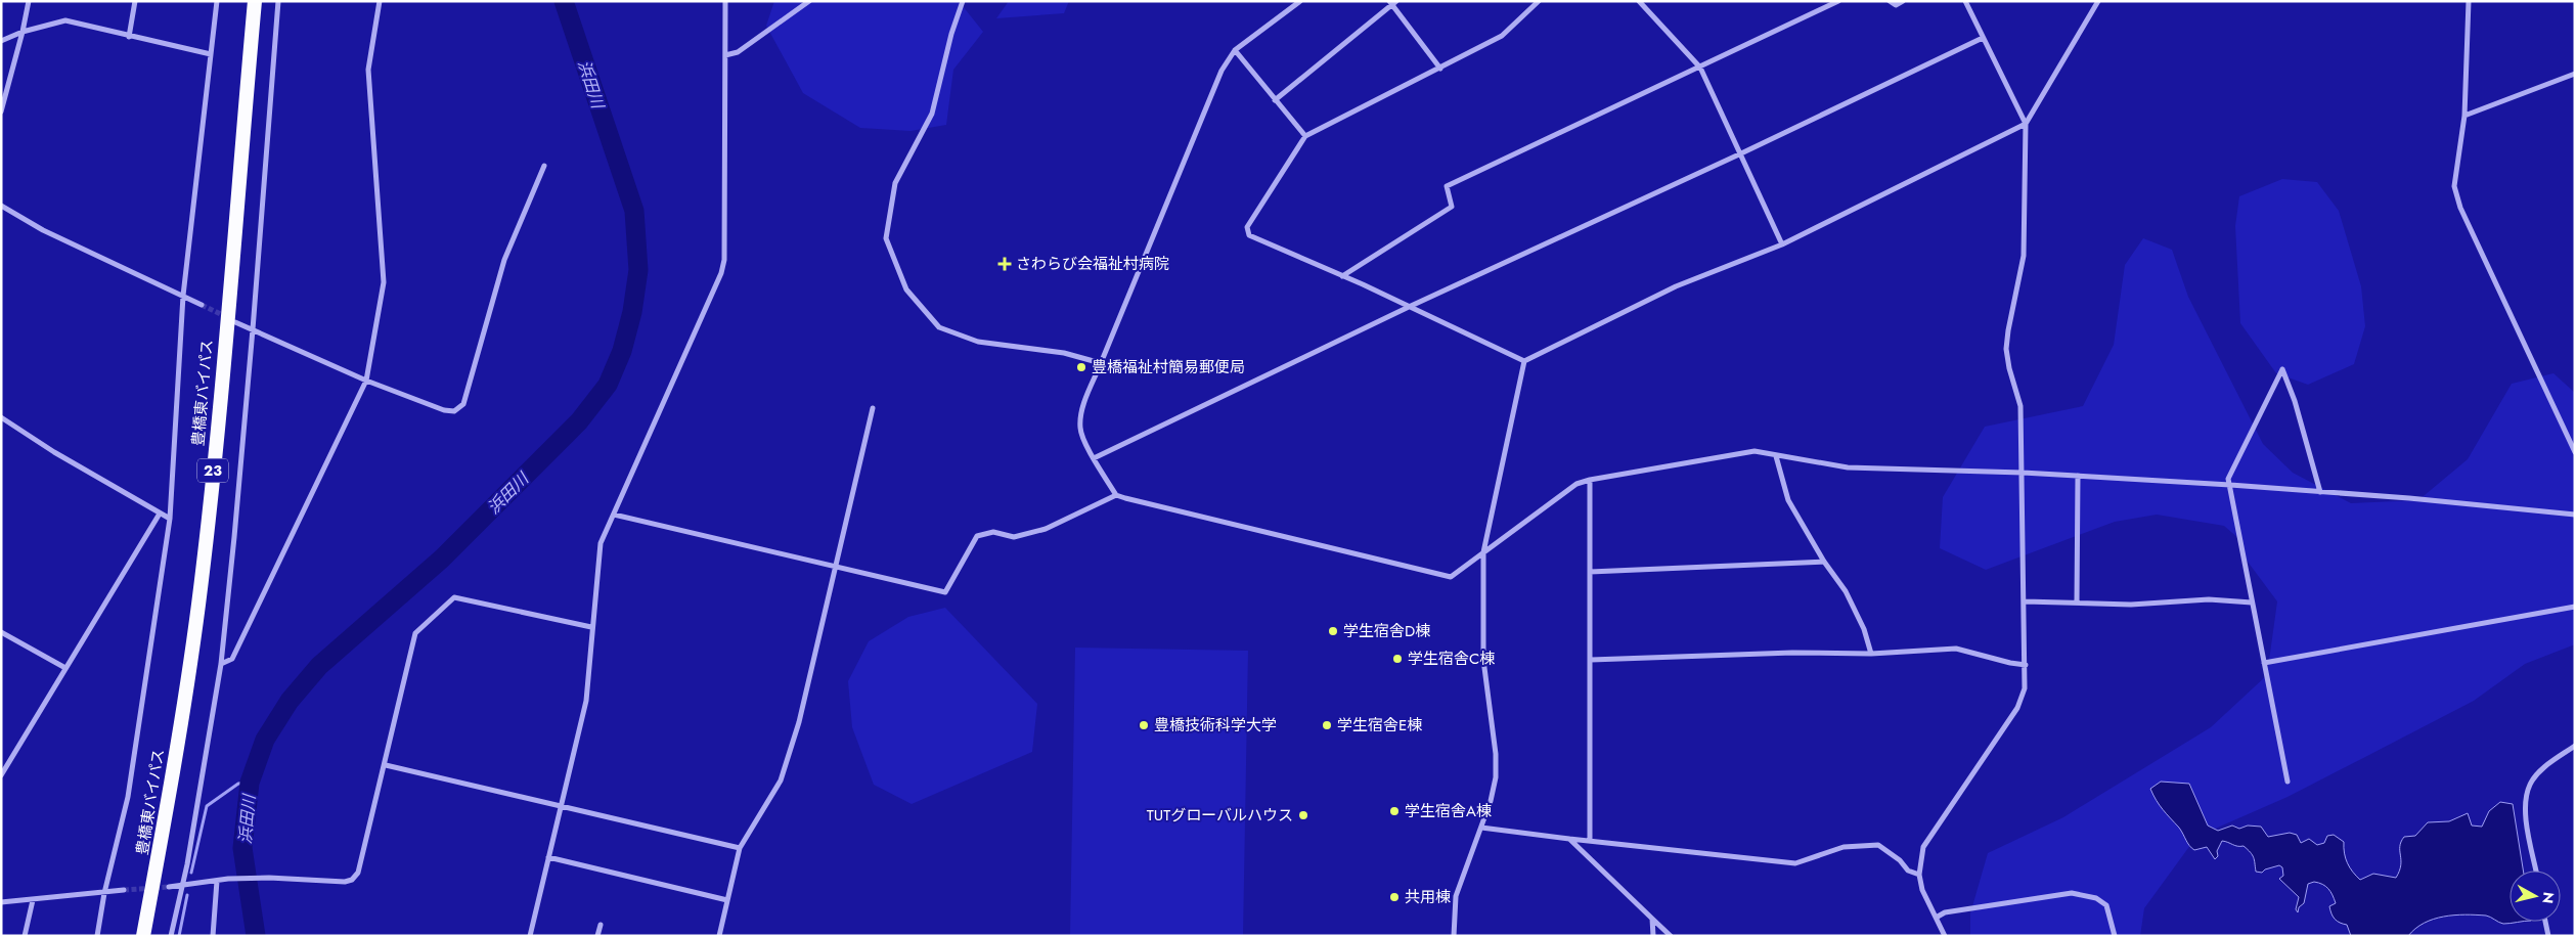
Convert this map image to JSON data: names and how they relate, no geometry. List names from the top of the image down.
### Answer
{
  "streets": {
    "highway": ["豊橋東バイパス", "23"]
  },
  "water": ["浜田川"],
  "places": {
    "health": ["さわらび会福祉村病院"],
    "other": [
      "豊橋福祉村簡易郵便局",
      "学生宿舎D棟",
      "学生宿舎C棟",
      "豊橋技術科学大学",
      "学生宿舎E棟",
      "学生宿舎A棟",
      "TUTグローバルハウス",
      "共用棟"
    ]
  },
  "north": "right"
}
